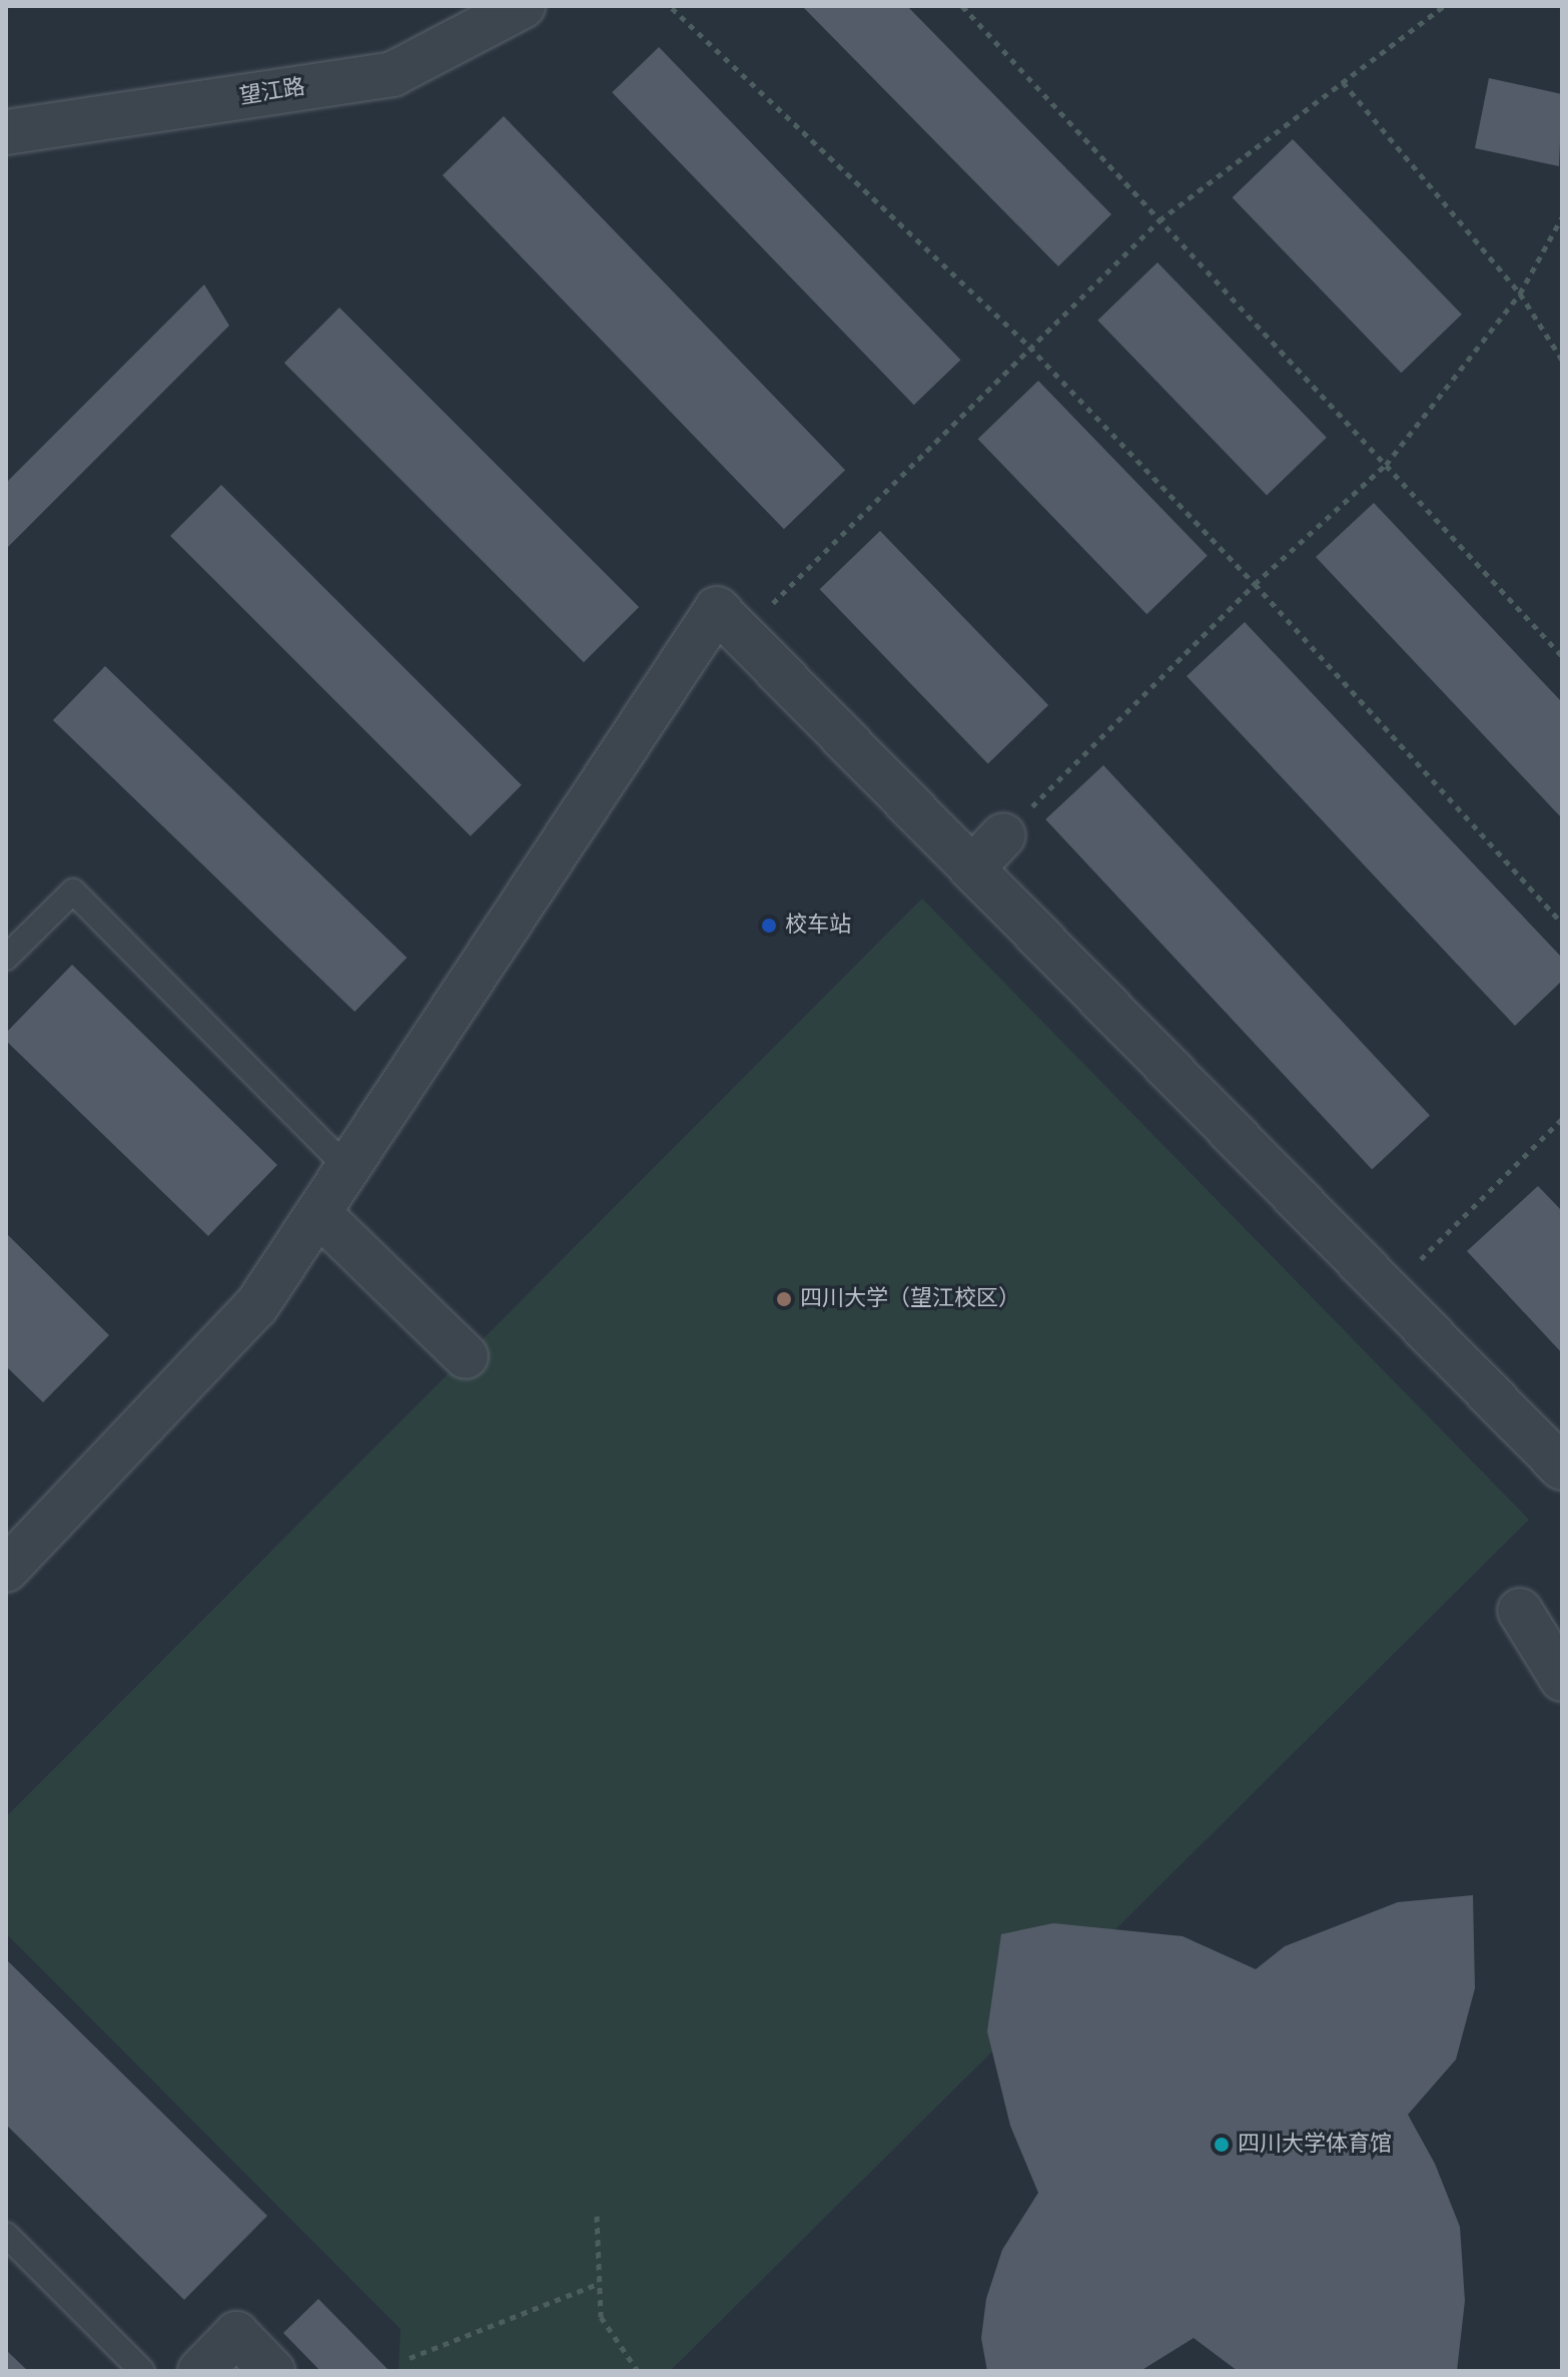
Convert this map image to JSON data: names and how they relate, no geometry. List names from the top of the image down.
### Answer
{
  "streets": {
    "street": ["望江路"]
  },
  "places": ["校车站", "四川大学（望江校区）", "四川大学体育馆"]
}
